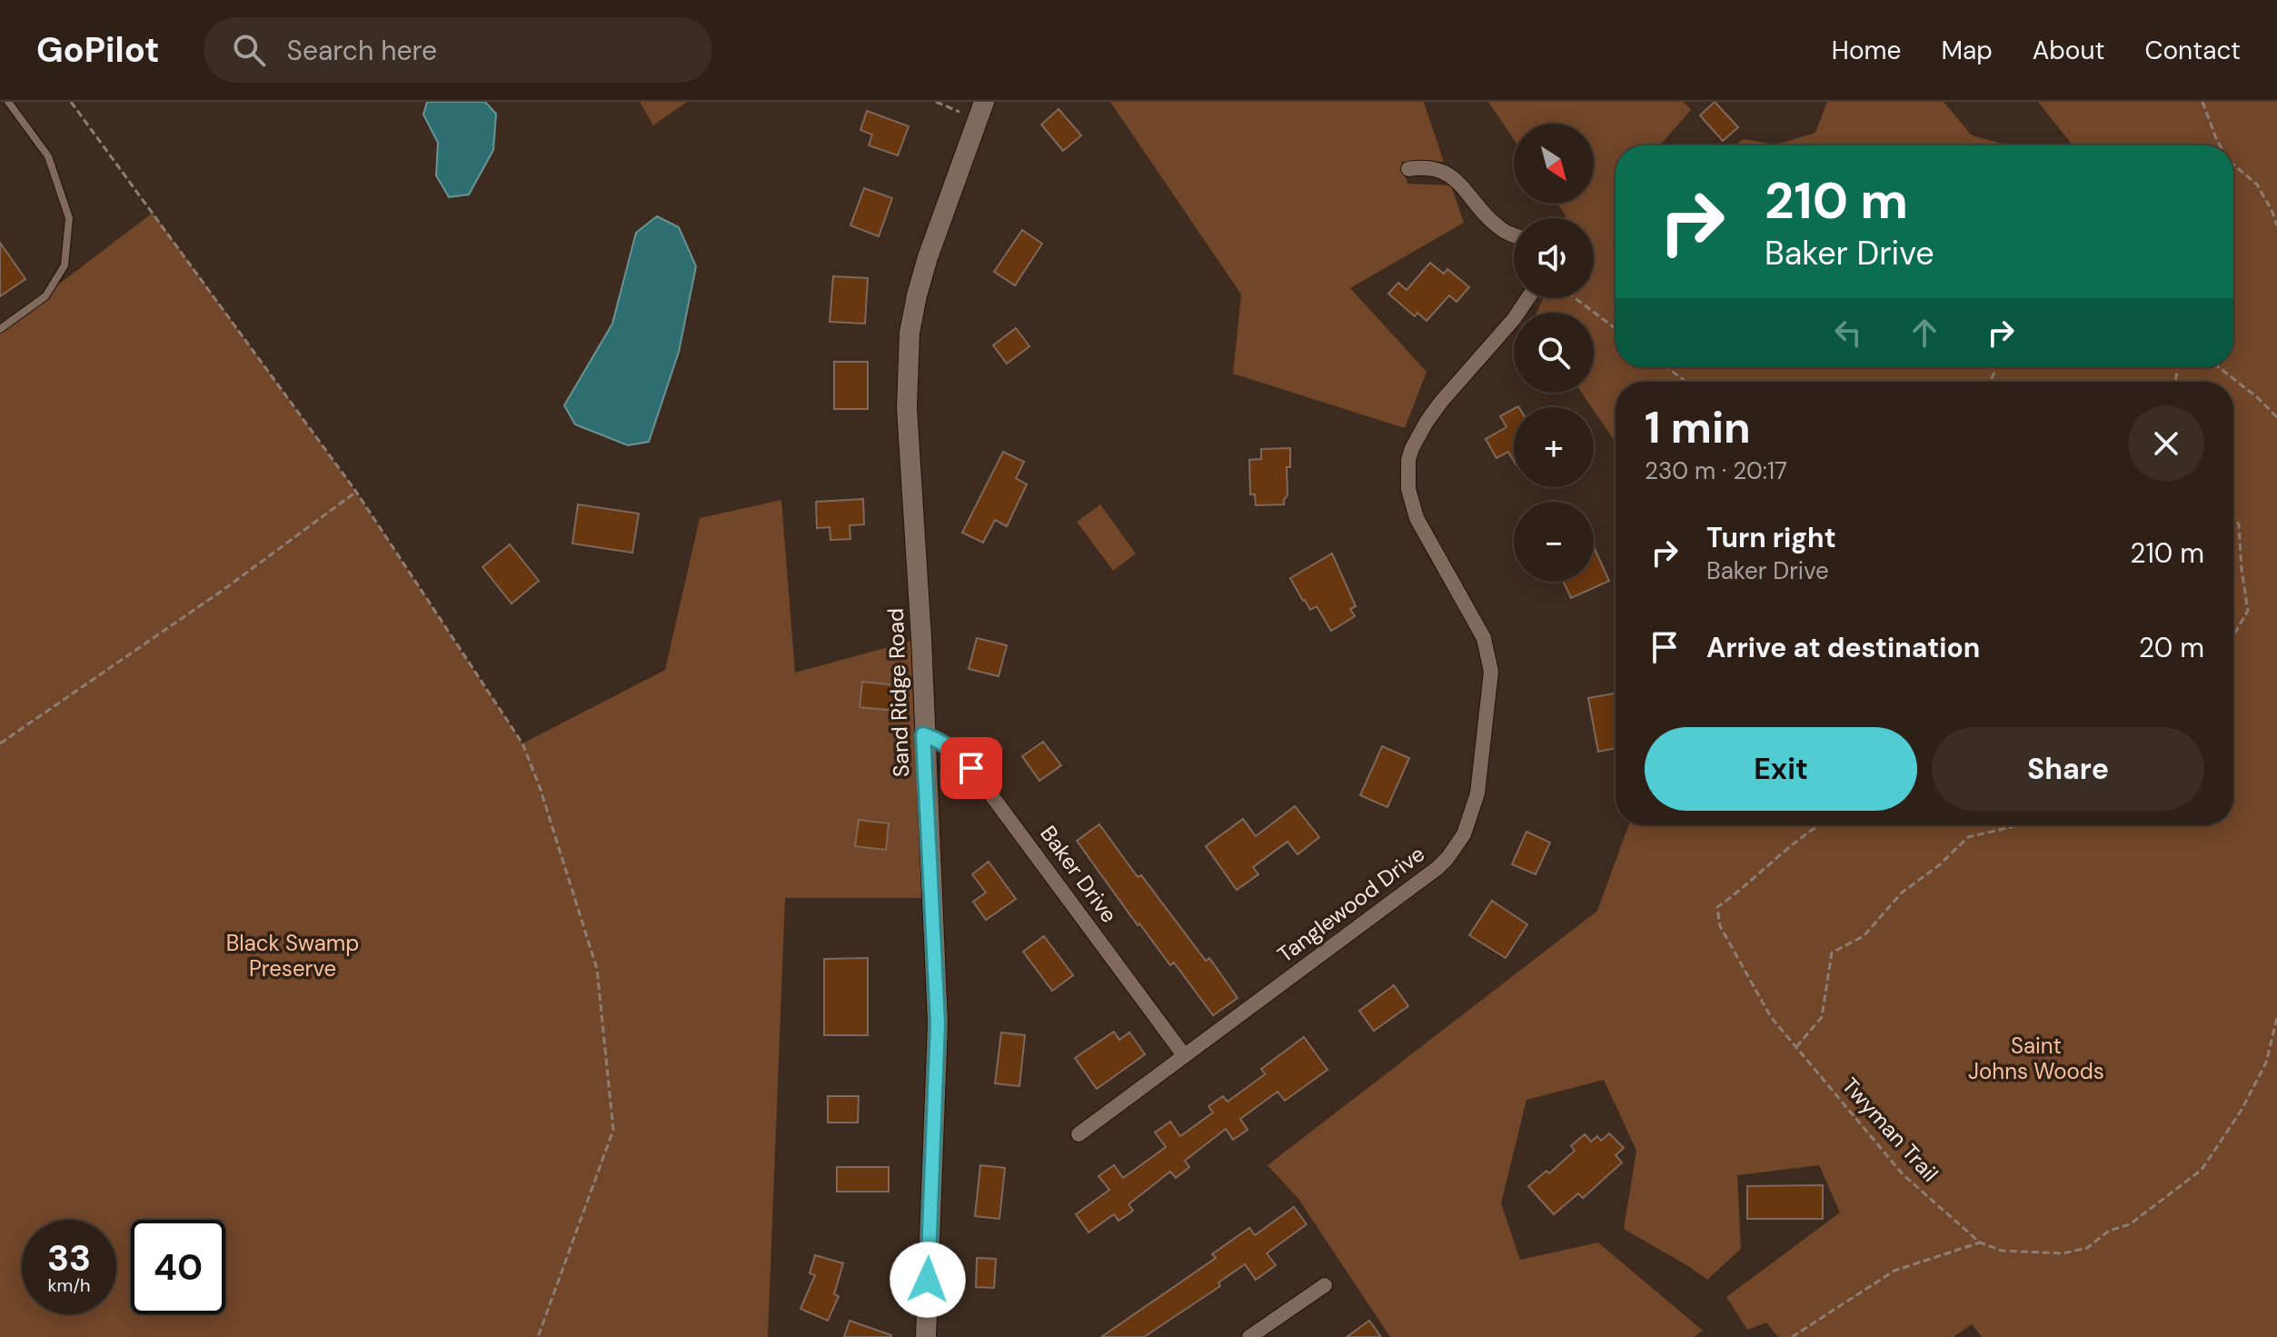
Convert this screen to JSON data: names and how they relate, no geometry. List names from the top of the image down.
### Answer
{
  "streets": {
    "street": ["Sand Ridge Road", "Baker Drive", "Tanglewood Drive"],
    "path": ["Twyman Trail"]
  },
  "crossings": [
    ["Sand Ridge Road", "Baker Drive"],
    ["Baker Drive", "Tanglewood Drive"]
  ],
  "parks": ["Black Swamp Preserve", "Saint Johns Woods"],
  "north": "bottom right",
  "page": {
    "header": "GoPilot",
    "search": "Search here",
    "nav": [
      "Home",
      "Map",
      "About",
      "Contact"
    ],
    "map_buttons": ["+", "−"],
    "turn": ["210 m", "Baker Drive"],
    "heading": ["1 min", "230 m · 20:17"],
    "list": [
      {
        "name": "Turn right",
        "note": "Baker Drive",
        "value": "210 m"
      },
      {
        "name": "Arrive at destination",
        "value": "20 m"
      }
    ],
    "buttons": ["Exit", "Share"],
    "speed": "33 km/h",
    "limit": "40"
  }
}
